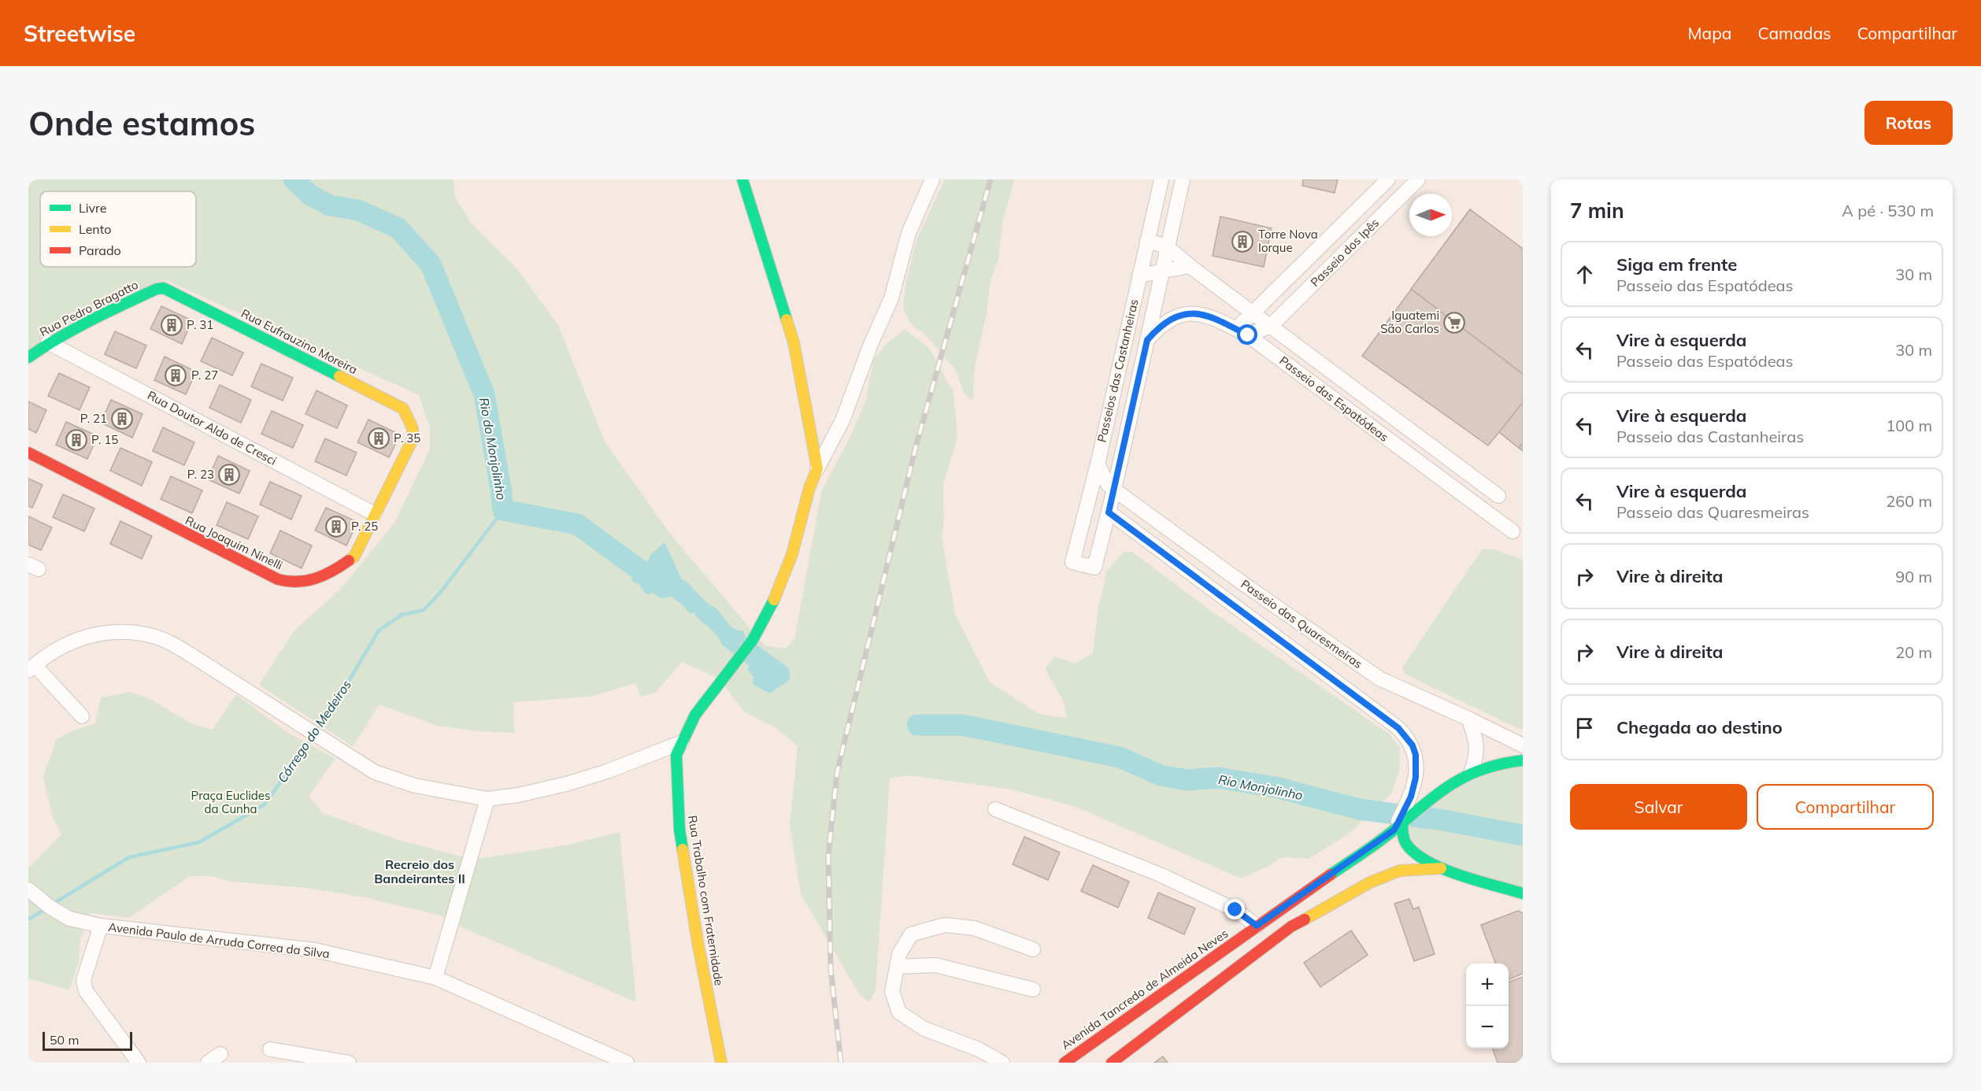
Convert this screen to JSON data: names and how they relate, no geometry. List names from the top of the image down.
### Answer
{
  "streets": {
    "street": [
      "Passeio dos Ipês",
      "Rua Pedro Bragatto",
      "Rua Eufrauzino Moreira",
      "Passeios das Castanheiras",
      "Passeio das Espatódeas",
      "Rua Doutor Aldo de Cresci",
      "Rua Joaquim Ninelli",
      "Passeio das Quaresmeiras",
      "Rua Trabalho com Fraternidade",
      "Avenida Paulo de Arruda Correa da Silva",
      "Avenida Tancredo de Almeida Neves"
    ]
  },
  "crossings": [
    ["Passeio dos Ipês", "Passeio das Espatódeas"],
    ["Rua Pedro Bragatto", "Rua Eufrauzino Moreira"],
    ["Rua Pedro Bragatto", "Rua Doutor Aldo de Cresci"],
    ["Rua Eufrauzino Moreira", "Rua Joaquim Ninelli"],
    ["Passeios das Castanheiras", "Passeio das Quaresmeiras"],
    ["Rua Doutor Aldo de Cresci", "Rua Joaquim Ninelli"],
    ["Passeio das Quaresmeiras", "Avenida Tancredo de Almeida Neves"]
  ],
  "districts": ["Recreio dos Bandeirantes II"],
  "water": ["Rio do Monjolinho", "Córrego do Medeiros", "Rio Monjolinho"],
  "parks": ["Praça Euclides da Cunha"],
  "places": {
    "building": [
      "Torre Nova Iorque",
      "P. 31",
      "P. 27",
      "P. 21",
      "P. 35",
      "P. 15",
      "P. 23",
      "P. 25"
    ],
    "supermarket": ["Iguatemi São Carlos"]
  },
  "legend": ["Livre", "Lento", "Parado"],
  "scale_bar": "50 m",
  "north": "right",
  "page": {
    "header": "Streetwise",
    "nav": ["Mapa", "Camadas", "Compartilhar"],
    "buttons": [
      "Rotas",
      ["Salvar", "Compartilhar"]
    ],
    "title": "Onde estamos",
    "heading": ["7 min", "A pé · 530 m"],
    "list": [
      ["Siga em frente", "Passeio das Espatódeas", "30 m"],
      ["Vire à esquerda", "Passeio das Espatódeas", "30 m"],
      ["Vire à esquerda", "Passeio das Castanheiras", "100 m"],
      ["Vire à esquerda", "Passeio das Quaresmeiras", "260 m"],
      ["Vire à direita", "90 m"],
      ["Vire à direita", "20 m"],
      "Chegada ao destino"
    ],
    "map_buttons": ["+", "−"],
    "scale": "50 m"
  }
}
